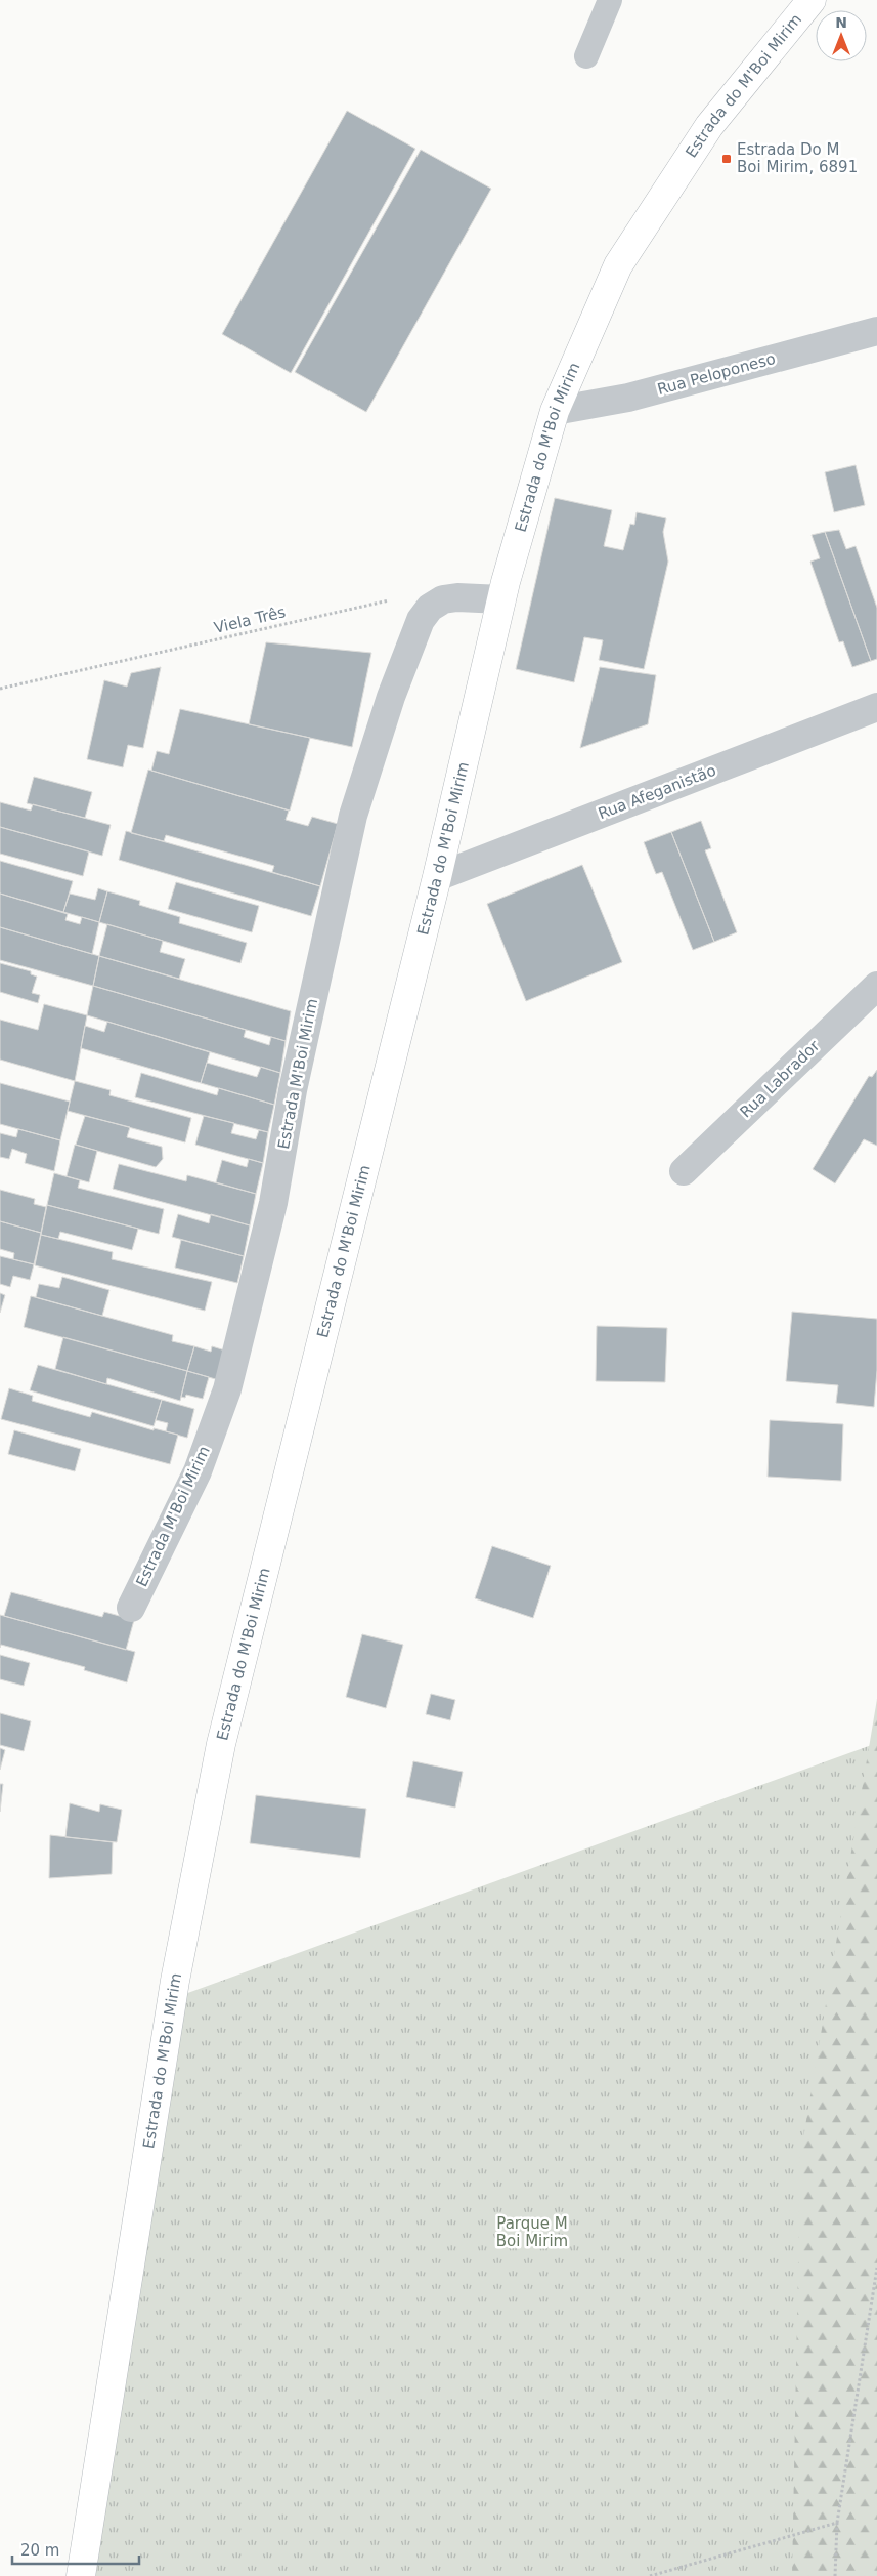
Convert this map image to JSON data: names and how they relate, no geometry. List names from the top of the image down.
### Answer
{
  "streets": {
    "main road": ["Estrada do M'Boi Mirim"],
    "street": [
      "Rua Peloponeso",
      "Rua Afeganistão",
      "Estrada M'Boi Mirim",
      "Rua Labrador"
    ],
    "path": ["Viela Três"]
  },
  "crossings": [
    ["Estrada do M'Boi Mirim", "Rua Peloponeso"],
    ["Estrada do M'Boi Mirim", "Rua Afeganistão"],
    ["Estrada do M'Boi Mirim", "Estrada M'Boi Mirim"]
  ],
  "parks": ["Parque M Boi Mirim"],
  "places": {
    "transit": ["Estrada Do M Boi Mirim, 6891"]
  },
  "scale_bar": "20 m",
  "north": "top"
}
